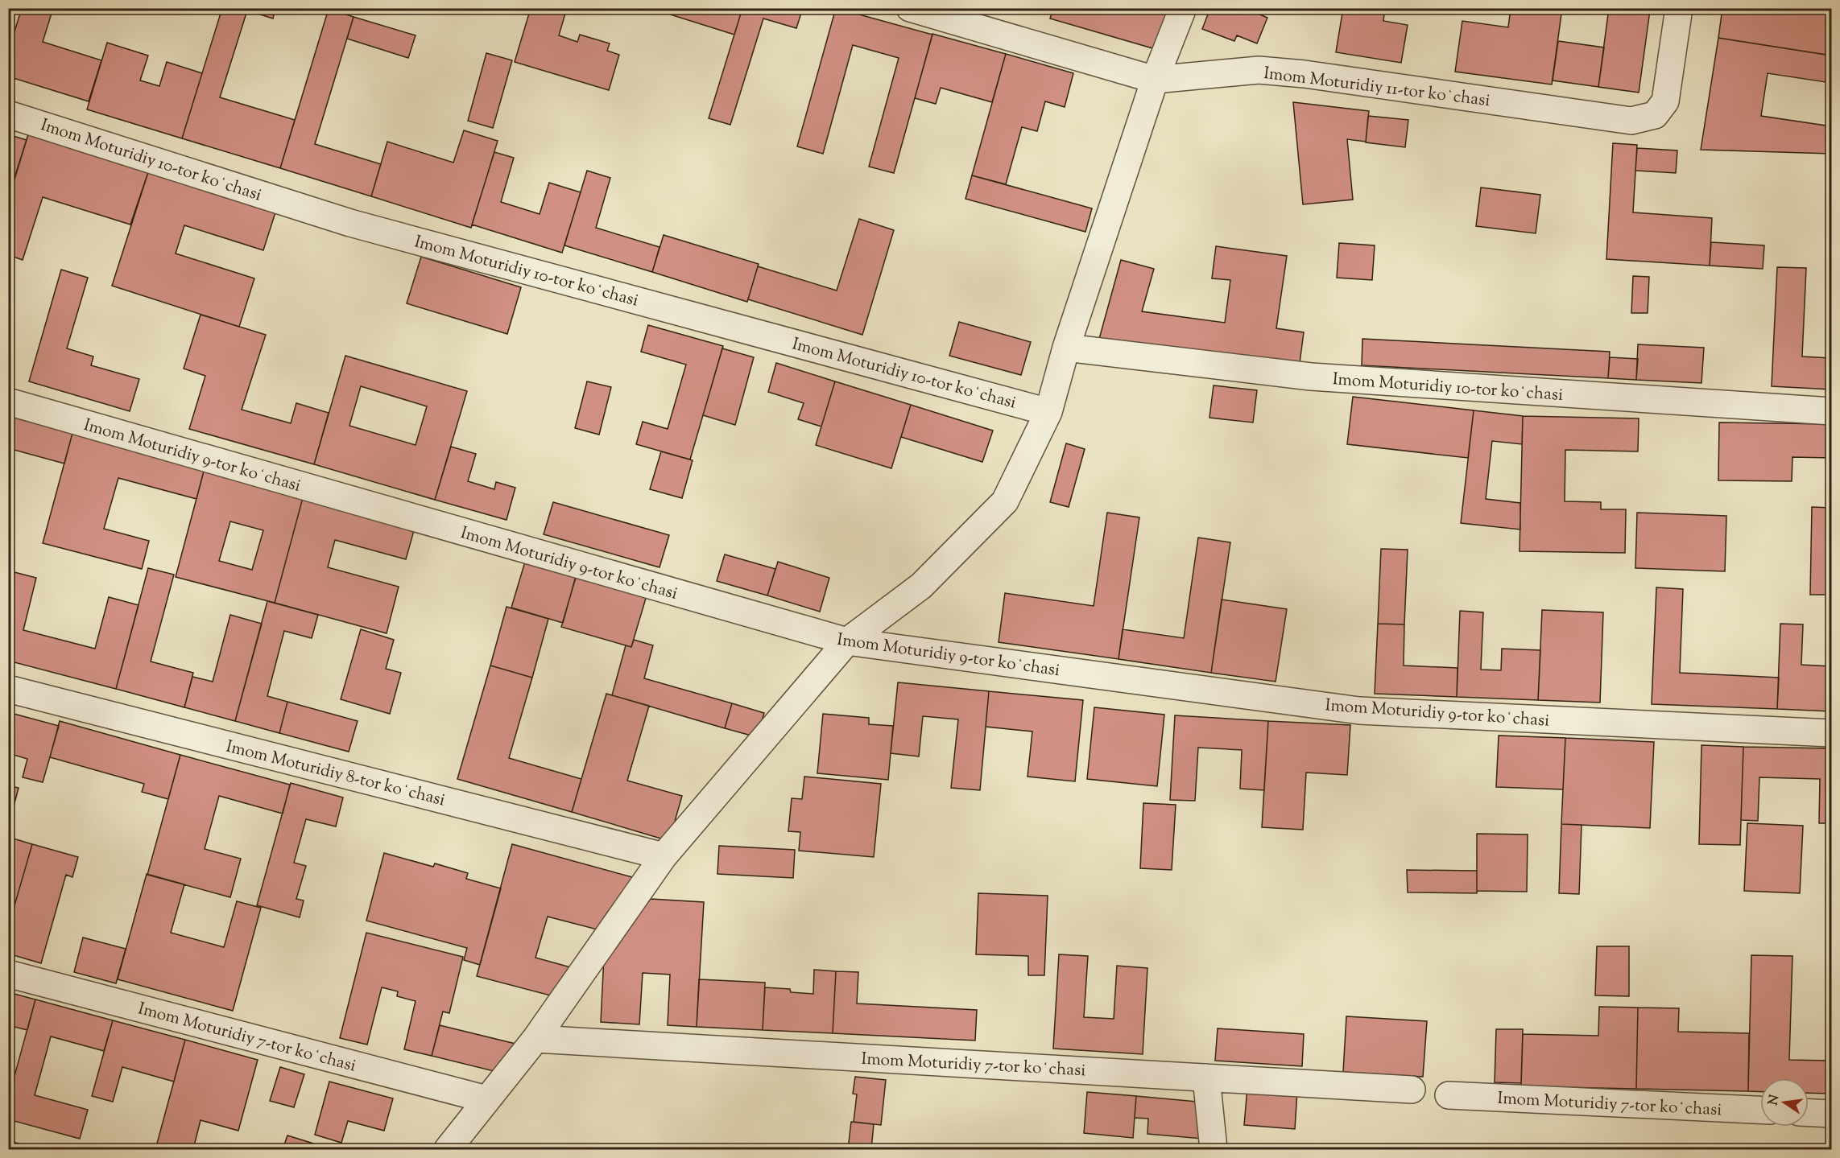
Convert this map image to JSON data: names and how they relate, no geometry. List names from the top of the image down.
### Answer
{
  "streets": {
    "street": [
      "Imom Moturidiy 11-tor koʻchasi",
      "Imom Moturidiy 10-tor koʻchasi",
      "Imom Moturidiy 9-tor koʻchasi",
      "Imom Moturidiy 8-tor koʻchasi",
      "Imom Moturidiy 7-tor koʻchasi"
    ]
  },
  "north": "left"
}
